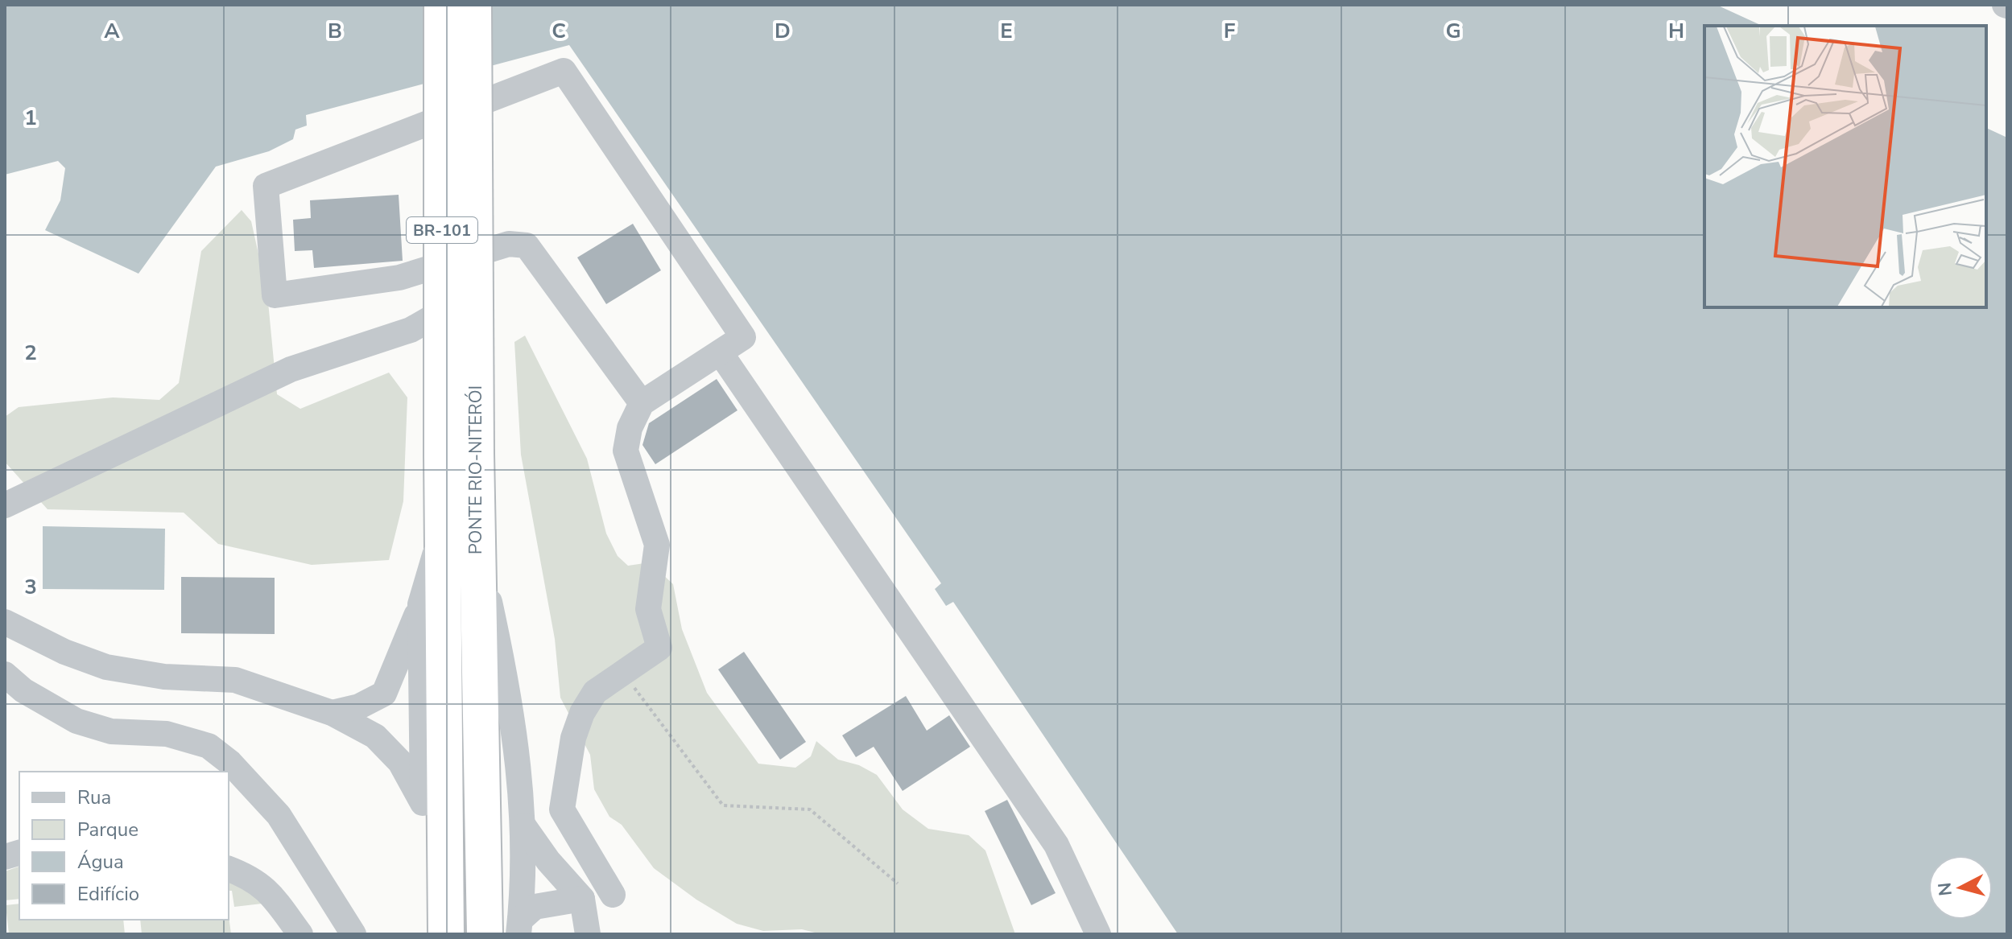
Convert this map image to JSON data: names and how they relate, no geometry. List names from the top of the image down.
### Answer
{
  "streets": {
    "highway": ["BR-101", "PONTE RIO-NITERÓI"]
  },
  "legend": [
    "Rua",
    "Parque",
    "Água",
    "Edifício"
  ],
  "north": "left",
  "grid": {
    "columns": [
      "A",
      "B",
      "C",
      "D",
      "E",
      "F",
      "G",
      "H"
    ],
    "rows": ["1", "2", "3"]
  }
}
